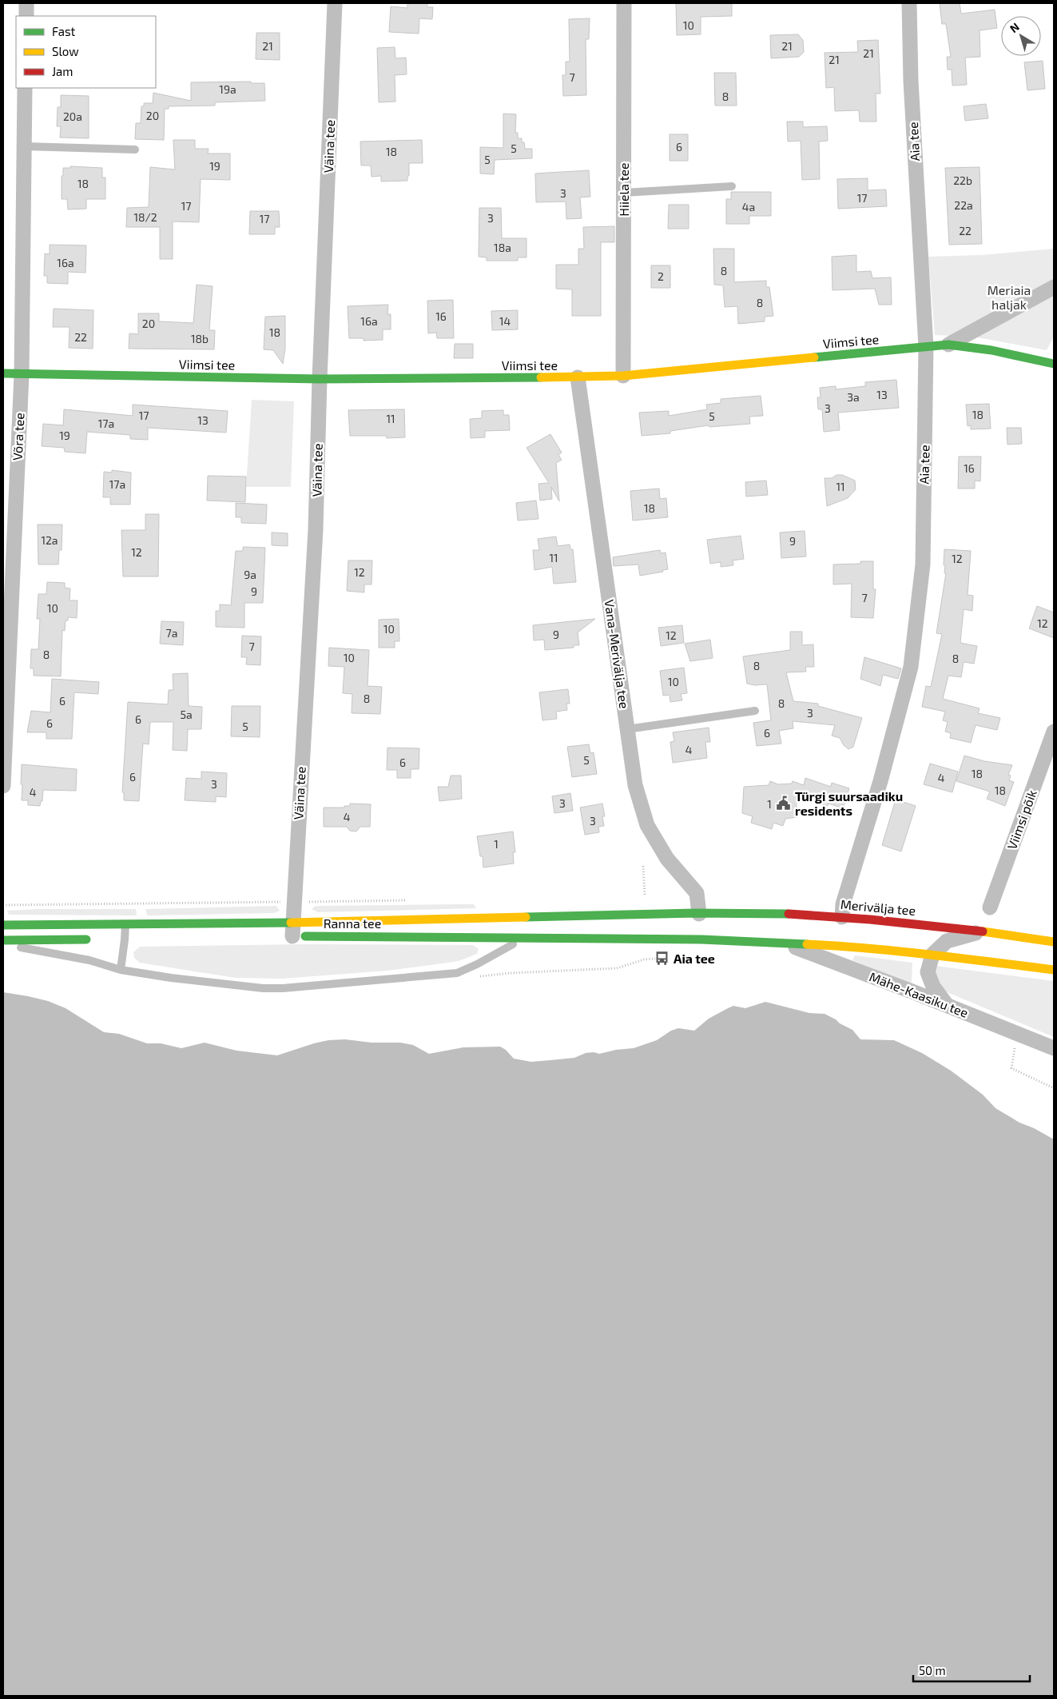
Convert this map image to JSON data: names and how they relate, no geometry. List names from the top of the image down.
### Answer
{
  "streets": {
    "main road": ["Viimsi tee", "Merivälja tee", "Ranna tee"],
    "street": [
      "Aia tee",
      "Väina tee",
      "Hiiela tee",
      "Võra tee",
      "Vana-Merivälja tee",
      "Viimsi põik",
      "Mähe-Kaasiku tee"
    ]
  },
  "crossings": [
    ["Aia tee", "Viimsi tee"],
    ["Aia tee", "Merivälja tee"],
    ["Väina tee", "Viimsi tee"],
    ["Väina tee", "Ranna tee"],
    ["Hiiela tee", "Viimsi tee"],
    ["Viimsi tee", "Võra tee"],
    ["Viimsi tee", "Vana-Merivälja tee"],
    ["Vana-Merivälja tee", "Merivälja tee"],
    ["Vana-Merivälja tee", "Ranna tee"],
    ["Merivälja tee", "Ranna tee"],
    ["Ranna tee", "Mähe-Kaasiku tee"]
  ],
  "parks": ["Meriaia haljak"],
  "places": {
    "public building": ["Türgi suursaadiku residents"],
    "bus stop": ["Aia tee"]
  },
  "house_numbers": [
    "10",
    "21",
    "21",
    "21",
    "21",
    "7",
    "19a",
    "8",
    "20",
    "20a",
    "6",
    "5",
    "18",
    "5",
    "19",
    "22b",
    "18",
    "3",
    "17",
    "22a",
    "17",
    "4a",
    "18/2",
    "3",
    "17",
    "22",
    "18a",
    "16a",
    "8",
    "2",
    "8",
    "16",
    "16a",
    "14",
    "20",
    "18",
    "22",
    "18b",
    "13",
    "3a",
    "3",
    "18",
    "17",
    "5",
    "11",
    "13",
    "17a",
    "19",
    "16",
    "17a",
    "11",
    "18",
    "12a",
    "9",
    "12",
    "11",
    "12",
    "12",
    "9a",
    "9",
    "7",
    "10",
    "12",
    "10",
    "7a",
    "9",
    "12",
    "7",
    "8",
    "10",
    "8",
    "8",
    "10",
    "8",
    "6",
    "8",
    "3",
    "5a",
    "6",
    "6",
    "5",
    "6",
    "4",
    "5",
    "6",
    "18",
    "6",
    "4",
    "3",
    "18",
    "4",
    "3",
    "1",
    "4",
    "3",
    "1"
  ],
  "legend": ["Fast", "Slow", "Jam"],
  "scale_bar": "50 m",
  "north": "top left"
}
